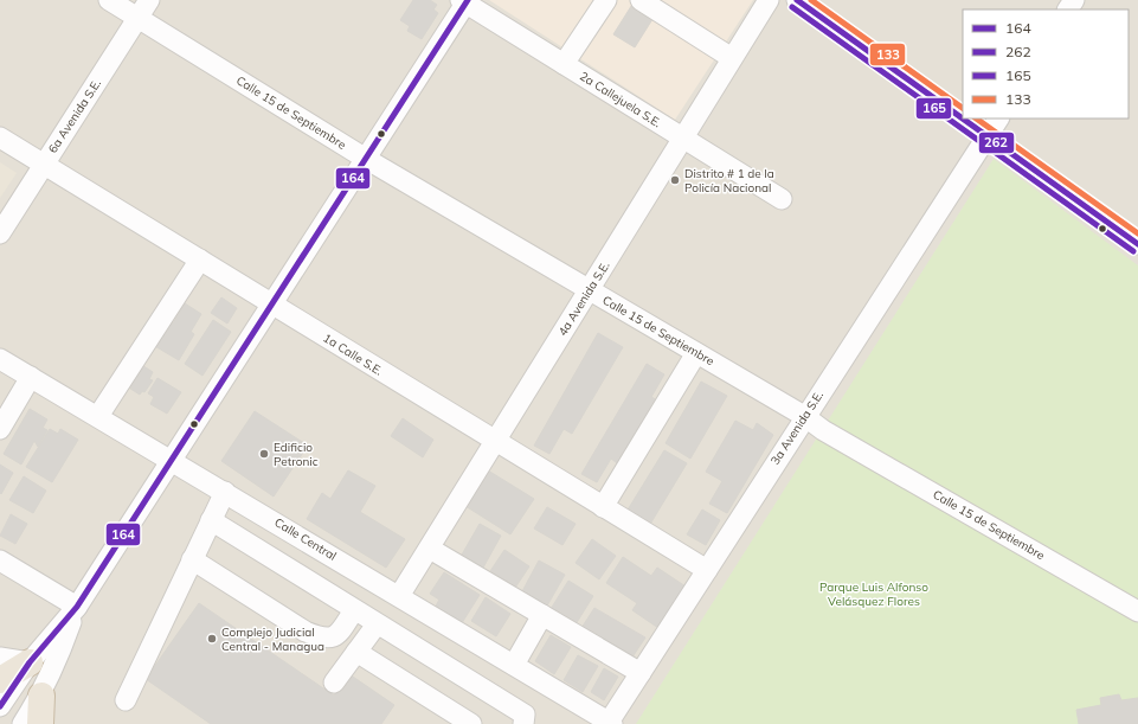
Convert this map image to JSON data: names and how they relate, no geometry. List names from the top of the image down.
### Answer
{
  "streets": {
    "street": [
      "2a Callejuela S.E.",
      "Calle 15 de Septiembre",
      "6a Avenida S.E.",
      "4a Avenida S.E.",
      "1a Calle S.E.",
      "3a Avenida S.E.",
      "Calle Central"
    ]
  },
  "crossings": [
    ["2a Callejuela S.E.", "4a Avenida S.E."],
    ["Calle 15 de Septiembre", "6a Avenida S.E."],
    ["Calle 15 de Septiembre", "4a Avenida S.E."],
    ["Calle 15 de Septiembre", "3a Avenida S.E."],
    ["6a Avenida S.E.", "1a Calle S.E."],
    ["4a Avenida S.E.", "1a Calle S.E."],
    ["4a Avenida S.E.", "Calle Central"],
    ["1a Calle S.E.", "3a Avenida S.E."],
    ["3a Avenida S.E.", "Calle Central"]
  ],
  "parks": ["Parque Luis Alfonso Velásquez Flores"],
  "places": ["Distrito # 1 de la Policía Nacional", "Edificio Petronic", "Complejo Judicial Central - Managua"],
  "lines": [
    "transit line 164",
    "transit line 262",
    "transit line 133",
    "transit line 165"
  ],
  "legend": [
    "164",
    "262",
    "165",
    "133"
  ]
}
